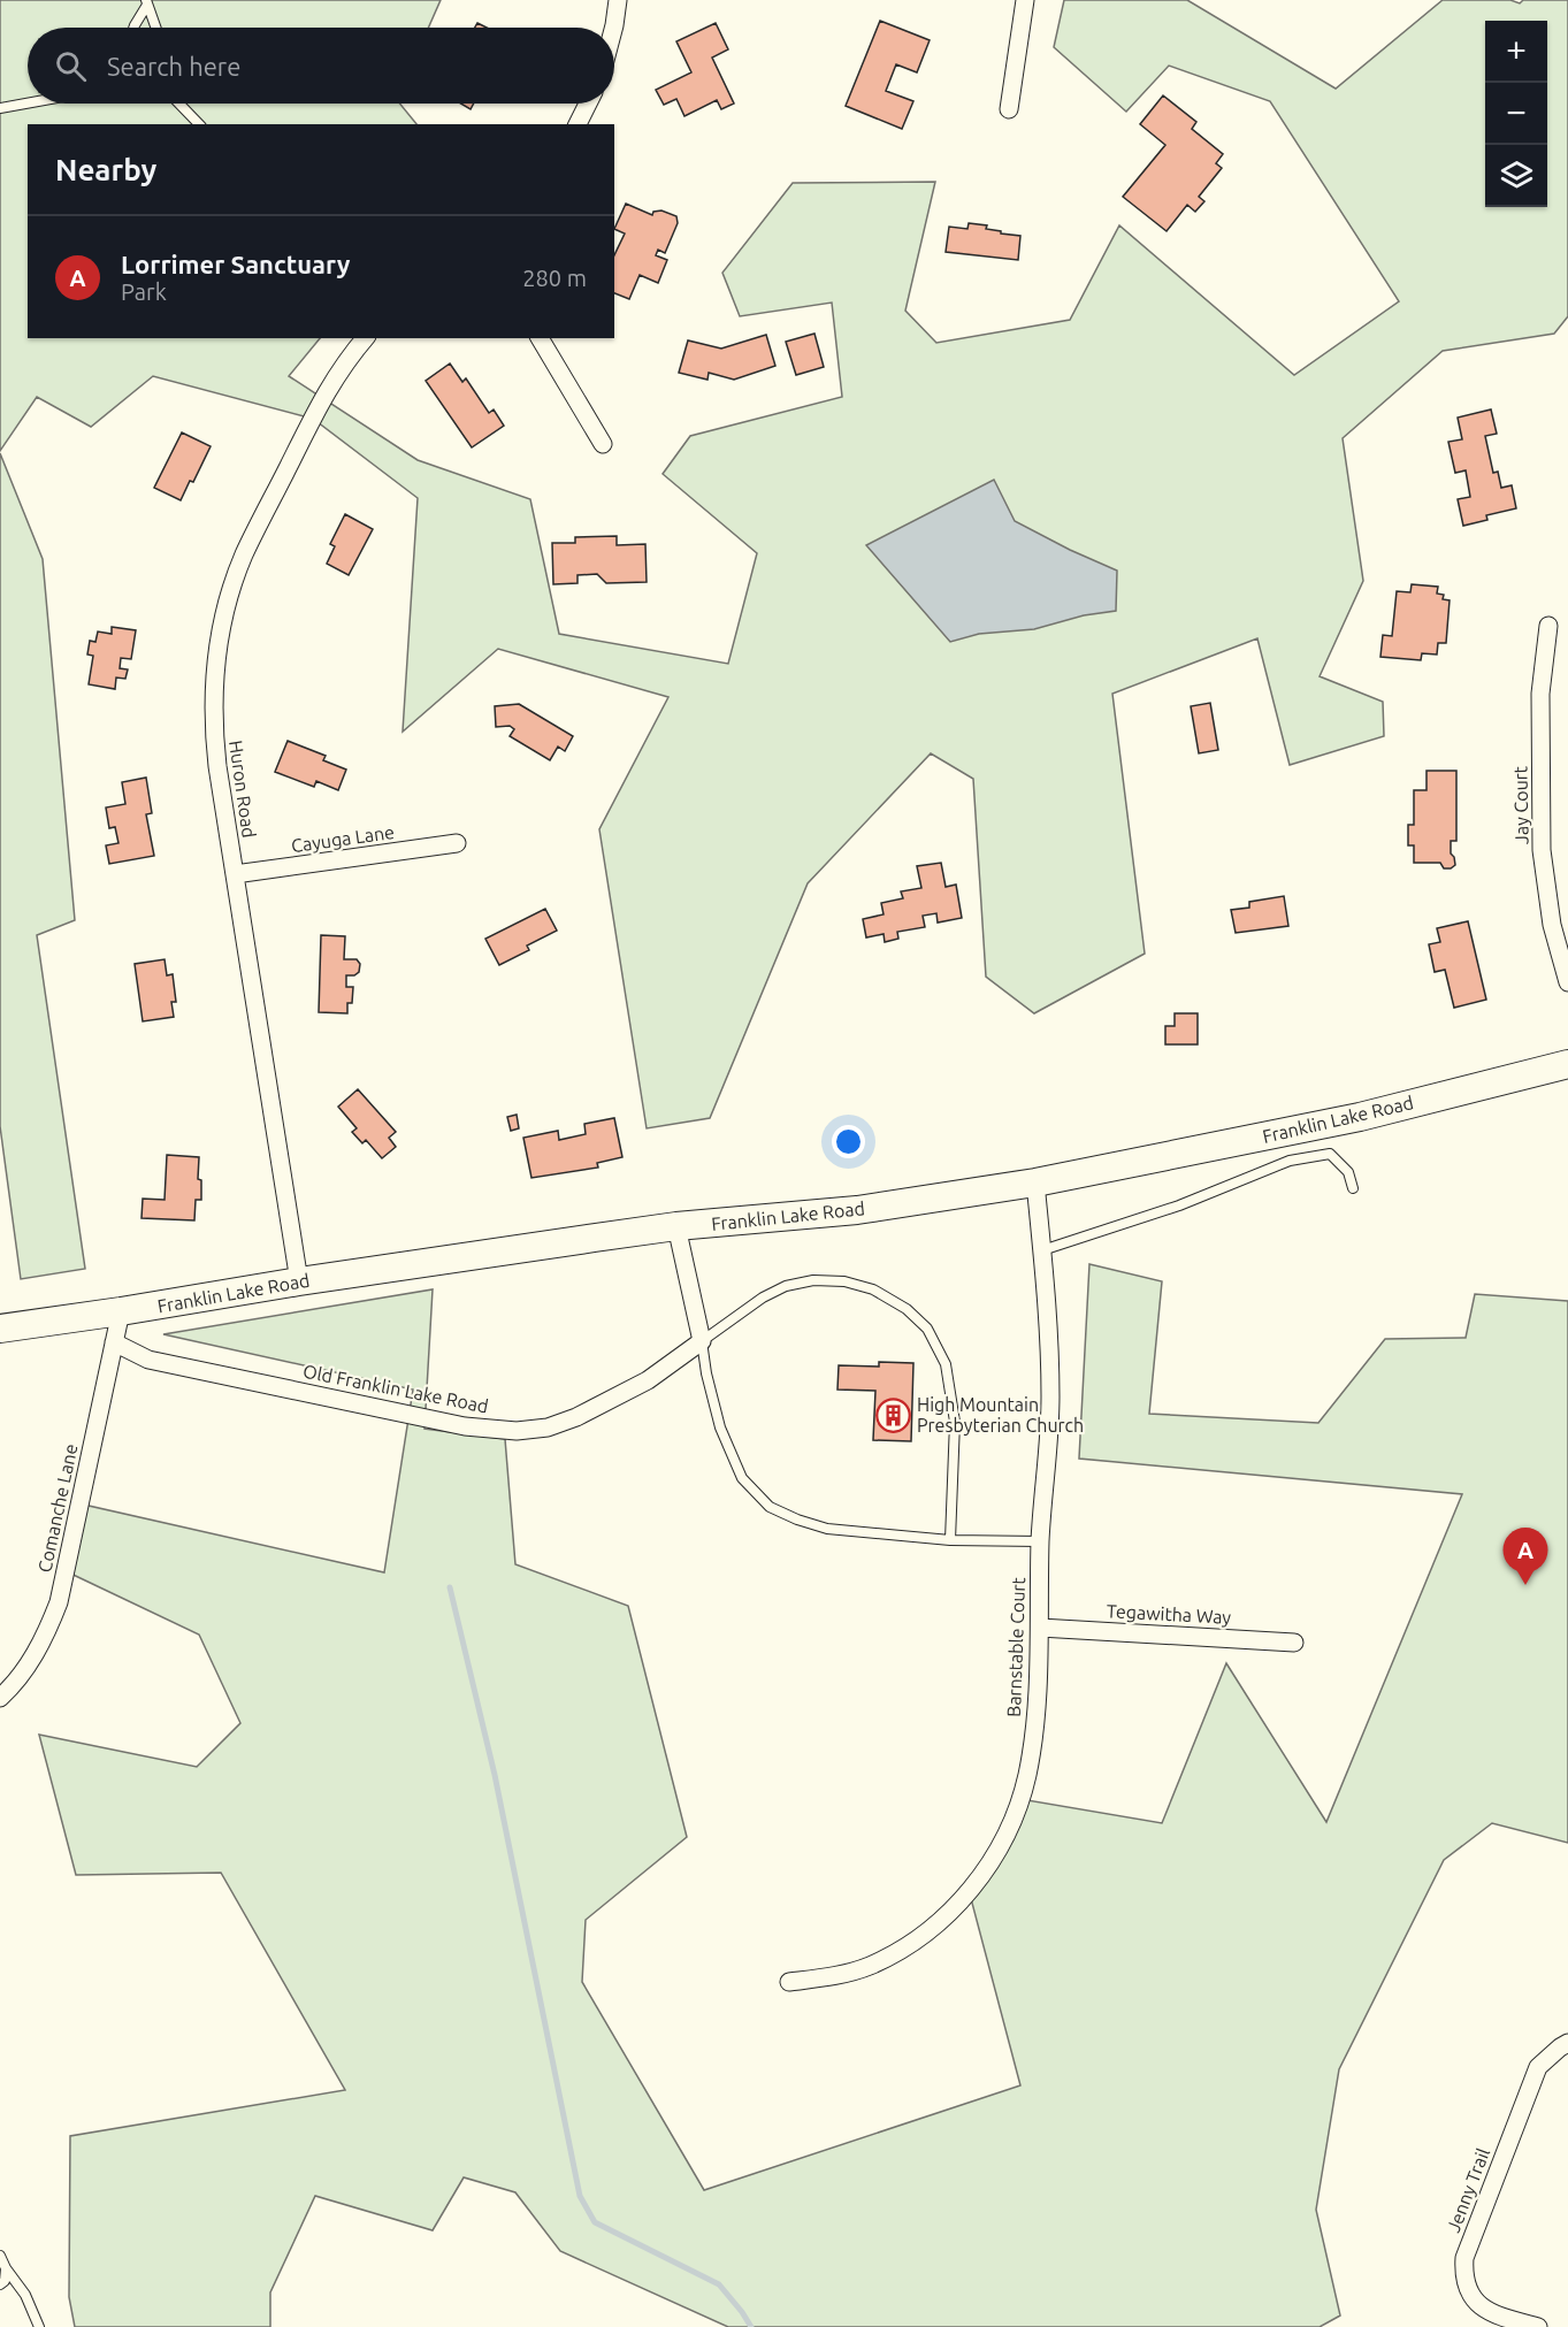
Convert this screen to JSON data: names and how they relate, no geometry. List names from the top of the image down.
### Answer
{
  "streets": {
    "main road": ["Franklin Lake Road"],
    "street": [
      "Huron Road",
      "Jay Court",
      "Cayuga Lane",
      "Old Franklin Lake Road",
      "Comanche Lane",
      "Tegawitha Way",
      "Barnstable Court",
      "Jenny Trail"
    ]
  },
  "crossings": [
    ["Huron Road", "Cayuga Lane"],
    ["Huron Road", "Franklin Lake Road"],
    ["Franklin Lake Road", "Comanche Lane"],
    ["Franklin Lake Road", "Barnstable Court"],
    ["Old Franklin Lake Road", "Comanche Lane"],
    ["Tegawitha Way", "Barnstable Court"]
  ],
  "places": {
    "building": ["High Mountain Presbyterian Church"]
  },
  "page": {
    "map_buttons": ["+", "−"],
    "search": "Search here",
    "heading": "Nearby",
    "list": [
      {
        "mark": "A",
        "name": "Lorrimer Sanctuary",
        "note": "Park",
        "value": "280 m"
      }
    ],
    "pins": "A"
  }
}
